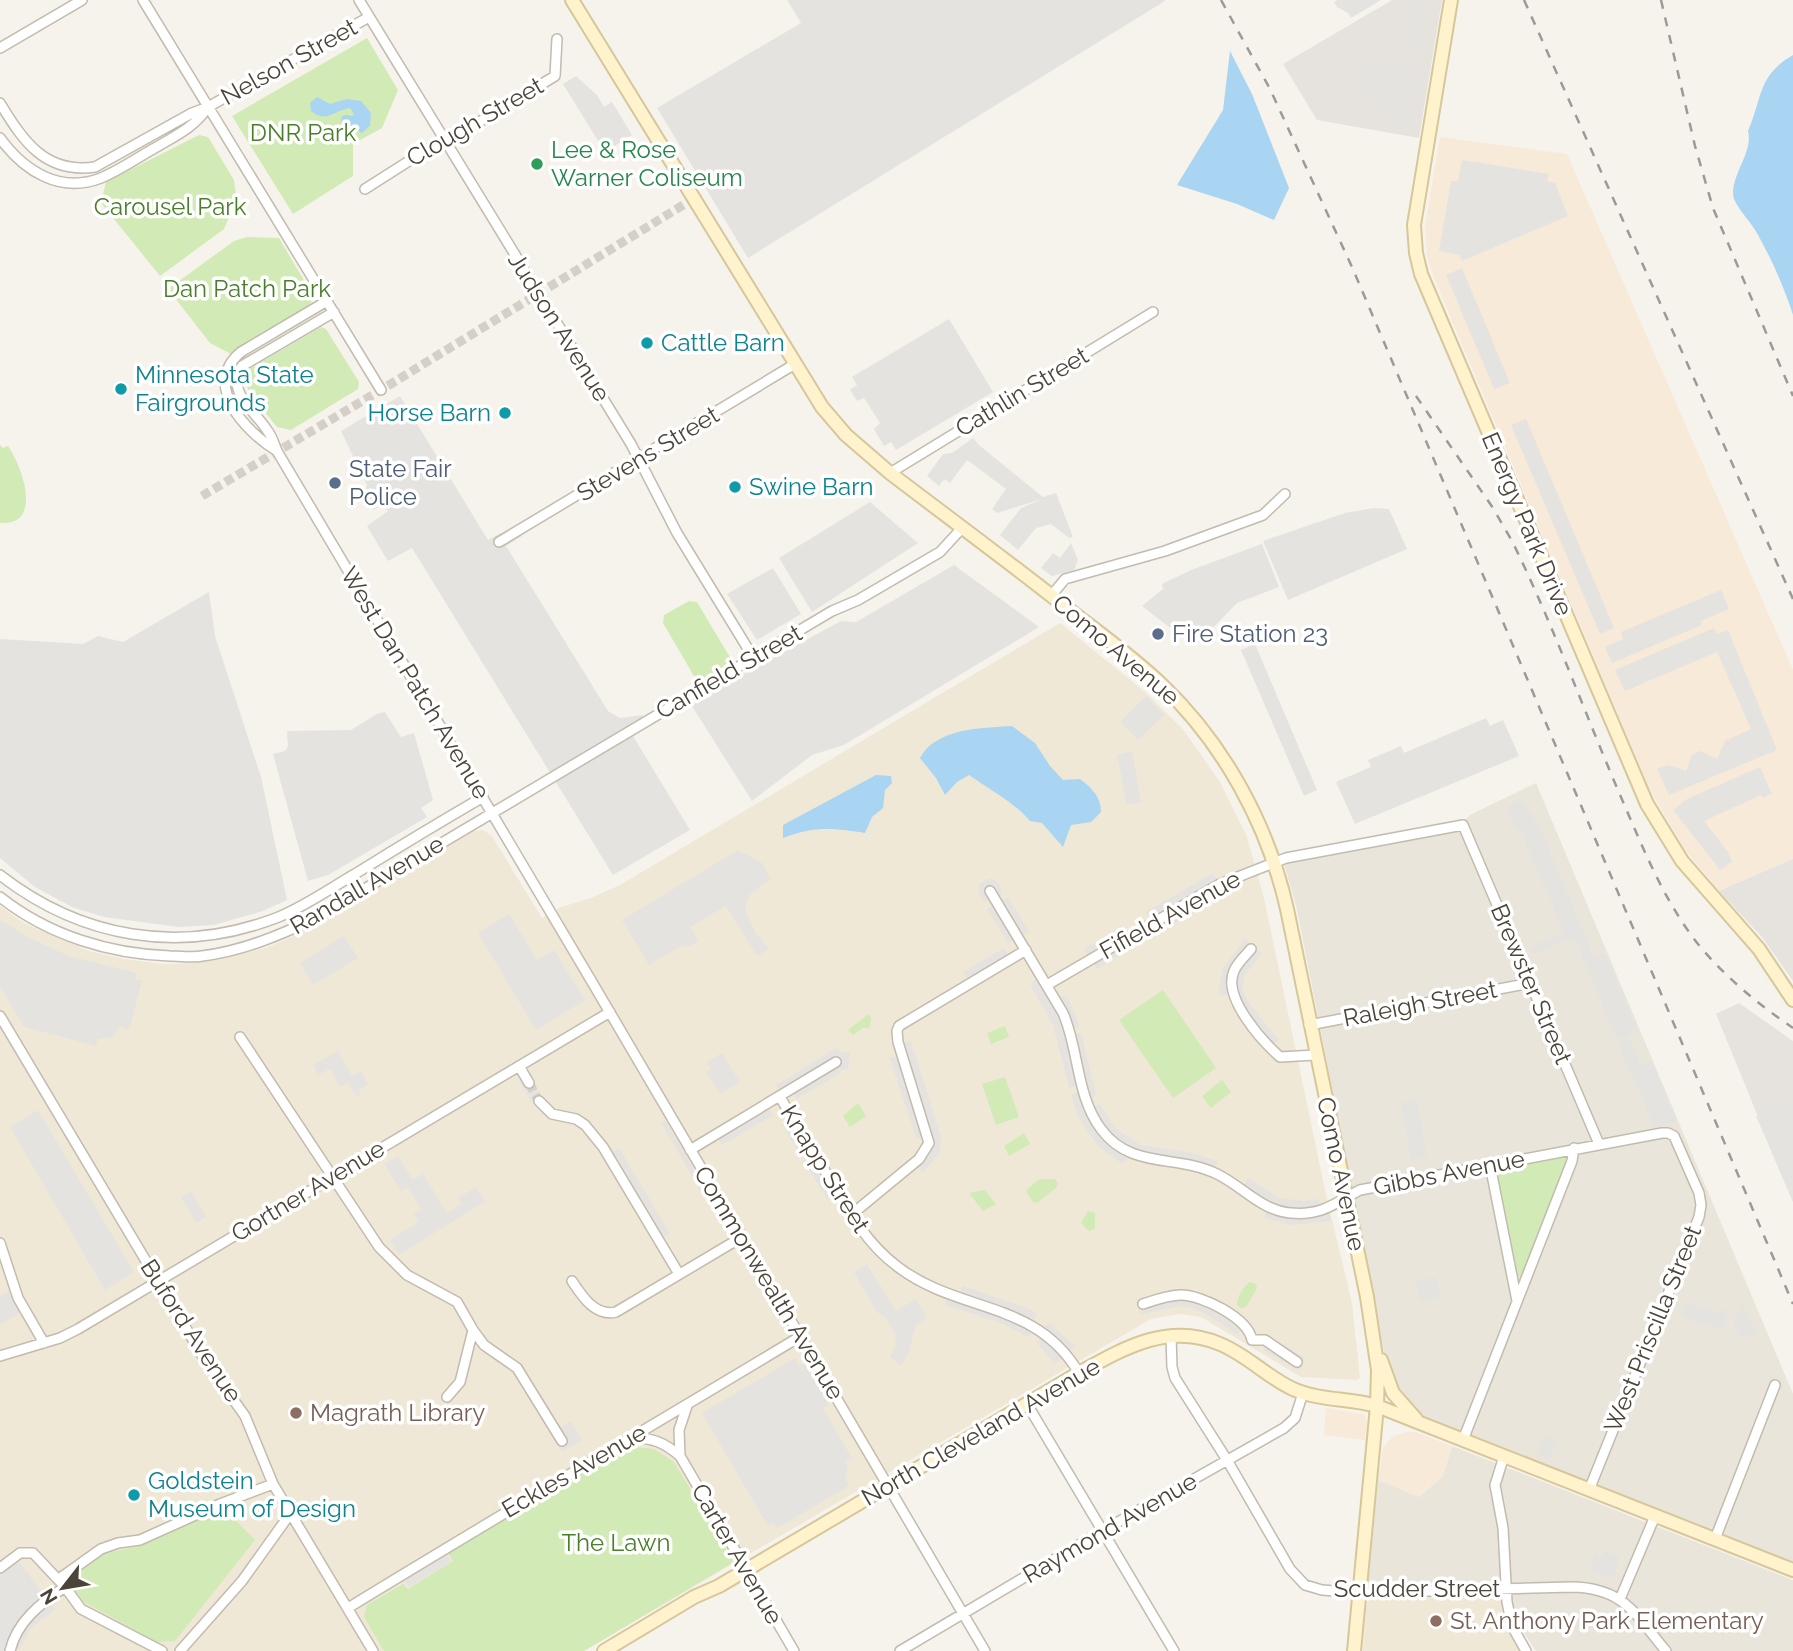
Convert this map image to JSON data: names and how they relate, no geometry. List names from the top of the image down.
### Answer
{
  "streets": {
    "main road": ["Energy Park Drive", "Como Avenue", "North Cleveland Avenue"],
    "street": [
      "Nelson Street",
      "Clough Street",
      "Judson Avenue",
      "Cathlin Street",
      "Stevens Street",
      "Canfield Street",
      "West Dan Patch Avenue",
      "Randall Avenue",
      "Fifield Avenue",
      "Brewster Street",
      "Raleigh Street",
      "Knapp Street",
      "Gibbs Avenue",
      "Gortner Avenue",
      "Commonwealth Avenue",
      "West Priscilla Street",
      "Buford Avenue",
      "Eckles Avenue",
      "Raymond Avenue",
      "Carter Avenue",
      "Scudder Street"
    ]
  },
  "crossings": [
    ["Nelson Street", "Judson Avenue"],
    ["Clough Street", "Judson Avenue"],
    ["Judson Avenue", "Stevens Street"],
    ["Judson Avenue", "Canfield Street"],
    ["Cathlin Street", "Como Avenue"],
    ["Stevens Street", "Como Avenue"],
    ["Como Avenue", "Canfield Street"],
    ["Como Avenue", "Fifield Avenue"],
    ["Como Avenue", "Raleigh Street"],
    ["Como Avenue", "Gibbs Avenue"],
    ["Como Avenue", "North Cleveland Avenue"],
    ["Como Avenue", "Scudder Street"],
    ["Canfield Street", "West Dan Patch Avenue"],
    ["Canfield Street", "Randall Avenue"],
    ["West Dan Patch Avenue", "Randall Avenue"],
    ["West Dan Patch Avenue", "Commonwealth Avenue"],
    ["Fifield Avenue", "Brewster Street"],
    ["Fifield Avenue", "Gibbs Avenue"],
    ["Brewster Street", "Raleigh Street"],
    ["Brewster Street", "Gibbs Avenue"],
    ["Knapp Street", "North Cleveland Avenue"],
    ["Gibbs Avenue", "West Priscilla Street"],
    ["Gortner Avenue", "Commonwealth Avenue"],
    ["Gortner Avenue", "Buford Avenue"],
    ["Commonwealth Avenue", "North Cleveland Avenue"],
    ["Commonwealth Avenue", "Eckles Avenue"],
    ["Commonwealth Avenue", "Raymond Avenue"],
    ["Buford Avenue", "Eckles Avenue"],
    ["North Cleveland Avenue", "Raymond Avenue"],
    ["North Cleveland Avenue", "Carter Avenue"],
    ["North Cleveland Avenue", "Scudder Street"],
    ["Eckles Avenue", "Carter Avenue"],
    ["Raymond Avenue", "Scudder Street"]
  ],
  "parks": [
    "DNR Park",
    "Carousel Park",
    "Dan Patch Park",
    "The Lawn"
  ],
  "places": [
    "Lee & Rose Warner Coliseum",
    "Cattle Barn",
    "Minnesota State Fairgrounds",
    "Horse Barn",
    "State Fair Police",
    "Swine Barn",
    "Fire Station 23",
    "Magrath Library",
    "Goldstein Museum of Design",
    "St. Anthony Park Elementary"
  ],
  "north": "bottom left"
}
